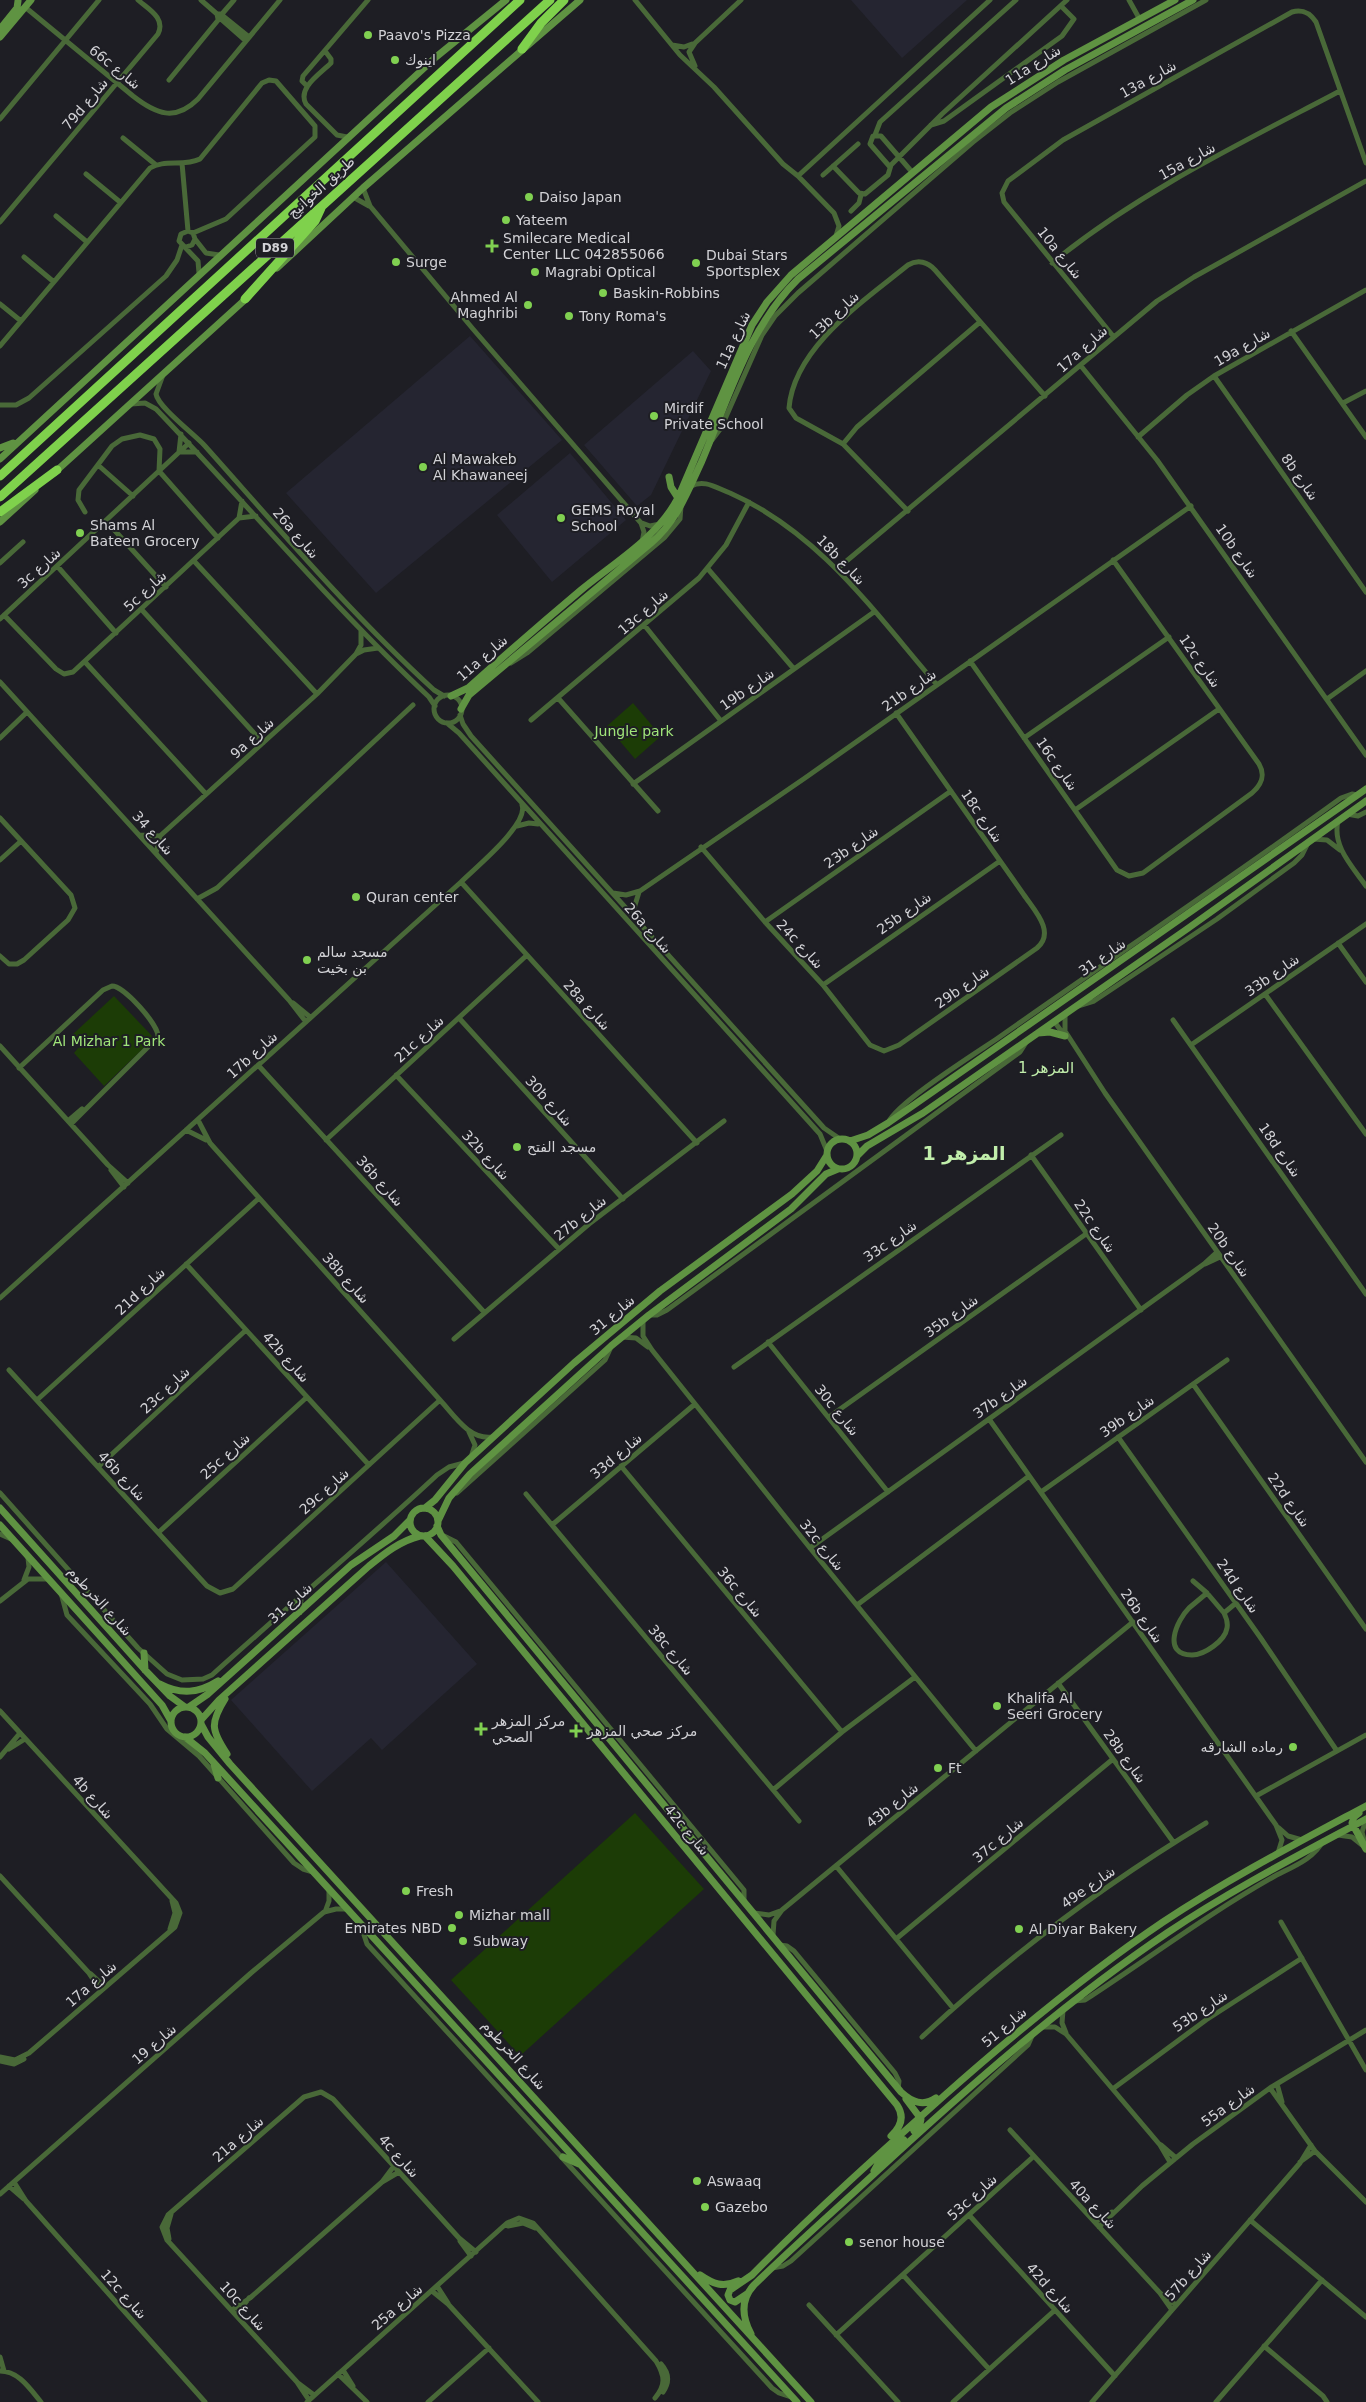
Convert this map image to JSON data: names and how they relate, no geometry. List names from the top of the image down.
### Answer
{
  "streets": {
    "highway": ["طريق الخوانيج", "D89"],
    "street": [
      "11a شارع",
      "66c شارع",
      "13a شارع",
      "79d شارع",
      "15a شارع",
      "10a شارع",
      "13b شارع",
      "19a شارع",
      "17a شارع",
      "8b شارع",
      "26a شارع",
      "10b شارع",
      "18b شارع",
      "3c شارع",
      "5c شارع",
      "13c شارع",
      "12c شارع",
      "19b شارع",
      "21b شارع",
      "9a شارع",
      "16c شارع",
      "18c شارع",
      "شارع 34",
      "23b شارع",
      "25b شارع",
      "24c شارع",
      "شارع 31",
      "33b شارع",
      "29b شارع",
      "28a شارع",
      "21c شارع",
      "17b شارع",
      "30b شارع",
      "18d شارع",
      "32b شارع",
      "36b شارع",
      "27b شارع",
      "22c شارع",
      "33c شارع",
      "20b شارع",
      "38b شارع",
      "21d شارع",
      "35b شارع",
      "42b شارع",
      "23c شارع",
      "37b شارع",
      "30c شارع",
      "39b شارع",
      "25c شارع",
      "33d شارع",
      "46b شارع",
      "29c شارع",
      "22d شارع",
      "32c شارع",
      "24d شارع",
      "36c شارع",
      "شارع الخرطوم",
      "26b شارع",
      "38c شارع",
      "28b شارع",
      "4b شارع",
      "43b شارع",
      "42c شارع",
      "37c شارع",
      "49e شارع",
      "53b شارع",
      "شارع 51",
      "شارع 19",
      "55a شارع",
      "21a شارع",
      "4c شارع",
      "53c شارع",
      "40a شارع",
      "57b شارع",
      "42d شارع",
      "10c شارع",
      "25a شارع"
    ]
  },
  "crossings": [
    ["11a شارع", "26a شارع"],
    ["66c شارع", "79d شارع"],
    ["13a شارع", "15a شارع"],
    ["13a شارع", "10a شارع"],
    ["15a شارع", "10a شارع"],
    ["10a شارع", "17a شارع"],
    ["19a شارع", "8b شارع"],
    ["19a شارع", "10b شارع"],
    ["17a شارع", "10b شارع"],
    ["17a شارع", "18b شارع"],
    ["17a شارع", "4b شارع"],
    ["26a شارع", "3c شارع"],
    ["26a شارع", "شارع 31"],
    ["10b شارع", "21b شارع"],
    ["18b شارع", "13c شارع"],
    ["18b شارع", "19b شارع"],
    ["18b شارع", "21b شارع"],
    ["3c شارع", "5c شارع"],
    ["12c شارع", "21b شارع"],
    ["12c شارع", "16c شارع"],
    ["12c شارع", "شارع 19"],
    ["21b شارع", "16c شارع"],
    ["21b شارع", "18c شارع"],
    ["21b شارع", "24c شارع"],
    ["18c شارع", "23b شارع"],
    ["18c شارع", "25b شارع"],
    ["18c شارع", "29b شارع"],
    ["شارع 34", "17b شارع"],
    ["23b شارع", "24c شارع"],
    ["25b شارع", "24c شارع"],
    ["24c شارع", "29b شارع"],
    ["شارع 31", "20b شارع"],
    ["شارع 31", "38b شارع"],
    ["شارع 31", "32c شارع"],
    ["شارع 31", "شارع الخرطوم"],
    ["شارع 31", "42c شارع"],
    ["33b شارع", "18d شارع"],
    ["28a شارع", "21c شارع"],
    ["28a شارع", "17b شارع"],
    ["28a شارع", "27b شارع"],
    ["21c شارع", "30b شارع"],
    ["21c شارع", "32b شارع"],
    ["21c شارع", "36b شارع"],
    ["17b شارع", "36b شارع"],
    ["17b شارع", "38b شارع"],
    ["30b شارع", "27b شارع"],
    ["32b شارع", "27b شارع"],
    ["36b شارع", "27b شارع"],
    ["22c شارع", "33c شارع"],
    ["22c شارع", "35b شارع"],
    ["22c شارع", "37b شارع"],
    ["33c شارع", "30c شارع"],
    ["20b شارع", "37b شارع"],
    ["38b شارع", "21d شارع"],
    ["38b شارع", "29c شارع"],
    ["21d شارع", "42b شارع"],
    ["21d شارع", "46b شارع"],
    ["35b شارع", "30c شارع"],
    ["42b شارع", "23c شارع"],
    ["42b شارع", "25c شارع"],
    ["42b شارع", "29c شارع"],
    ["23c شارع", "46b شارع"],
    ["37b شارع", "30c شارع"],
    ["37b شارع", "32c شارع"],
    ["37b شارع", "26b شارع"],
    ["39b شارع", "22d شارع"],
    ["39b شارع", "24d شارع"],
    ["39b شارع", "26b شارع"],
    ["25c شارع", "46b شارع"],
    ["33d شارع", "32c شارع"],
    ["33d شارع", "36c شارع"],
    ["33d شارع", "38c شارع"],
    ["46b شارع", "29c شارع"],
    ["32c شارع", "43b شارع"],
    ["شارع الخرطوم", "شارع 51"],
    ["26b شارع", "43b شارع"],
    ["26b شارع", "شارع 51"],
    ["28b شارع", "43b شارع"],
    ["28b شارع", "37c شارع"],
    ["28b شارع", "49e شارع"],
    ["43b شارع", "42c شارع"],
    ["42c شارع", "شارع 51"],
    ["55a شارع", "40a شارع"],
    ["21a شارع", "4c شارع"],
    ["21a شارع", "10c شارع"],
    ["4c شارع", "25a شارع"],
    ["53c شارع", "40a شارع"],
    ["53c شارع", "42d شارع"],
    ["40a شارع", "57b شارع"],
    ["57b شارع", "42d شارع"],
    ["10c شارع", "25a شارع"]
  ],
  "districts": ["المزهر 1", "المزهر 1"],
  "parks": ["Jungle park", "Al Mizhar 1 Park"],
  "places": {
    "other": [
      "Paavo's Pizza",
      "اينوك",
      "Daiso Japan",
      "Yateem",
      "Surge",
      "Dubai Stars Sportsplex",
      "Magrabi Optical",
      "Baskin-Robbins",
      "Ahmed Al Maghribi",
      "Tony Roma's",
      "Mirdif Private School",
      "Al Mawakeb Al Khawaneej",
      "GEMS Royal School",
      "Shams Al Bateen Grocery",
      "Quran center",
      "مسجد سالم بن بخيت",
      "مسجد الفتح",
      "Khalifa Al Seeri Grocery",
      "رماده الشارقه",
      "Ft",
      "Fresh",
      "Mizhar mall",
      "Emirates NBD",
      "Al Diyar Bakery",
      "Subway",
      "Aswaaq",
      "Gazebo",
      "senor house"
    ],
    "health": ["Smilecare Medical Center LLC 042855066", "مركز المزهر الصحي", "مركز صحي المزهر"]
  }
}
